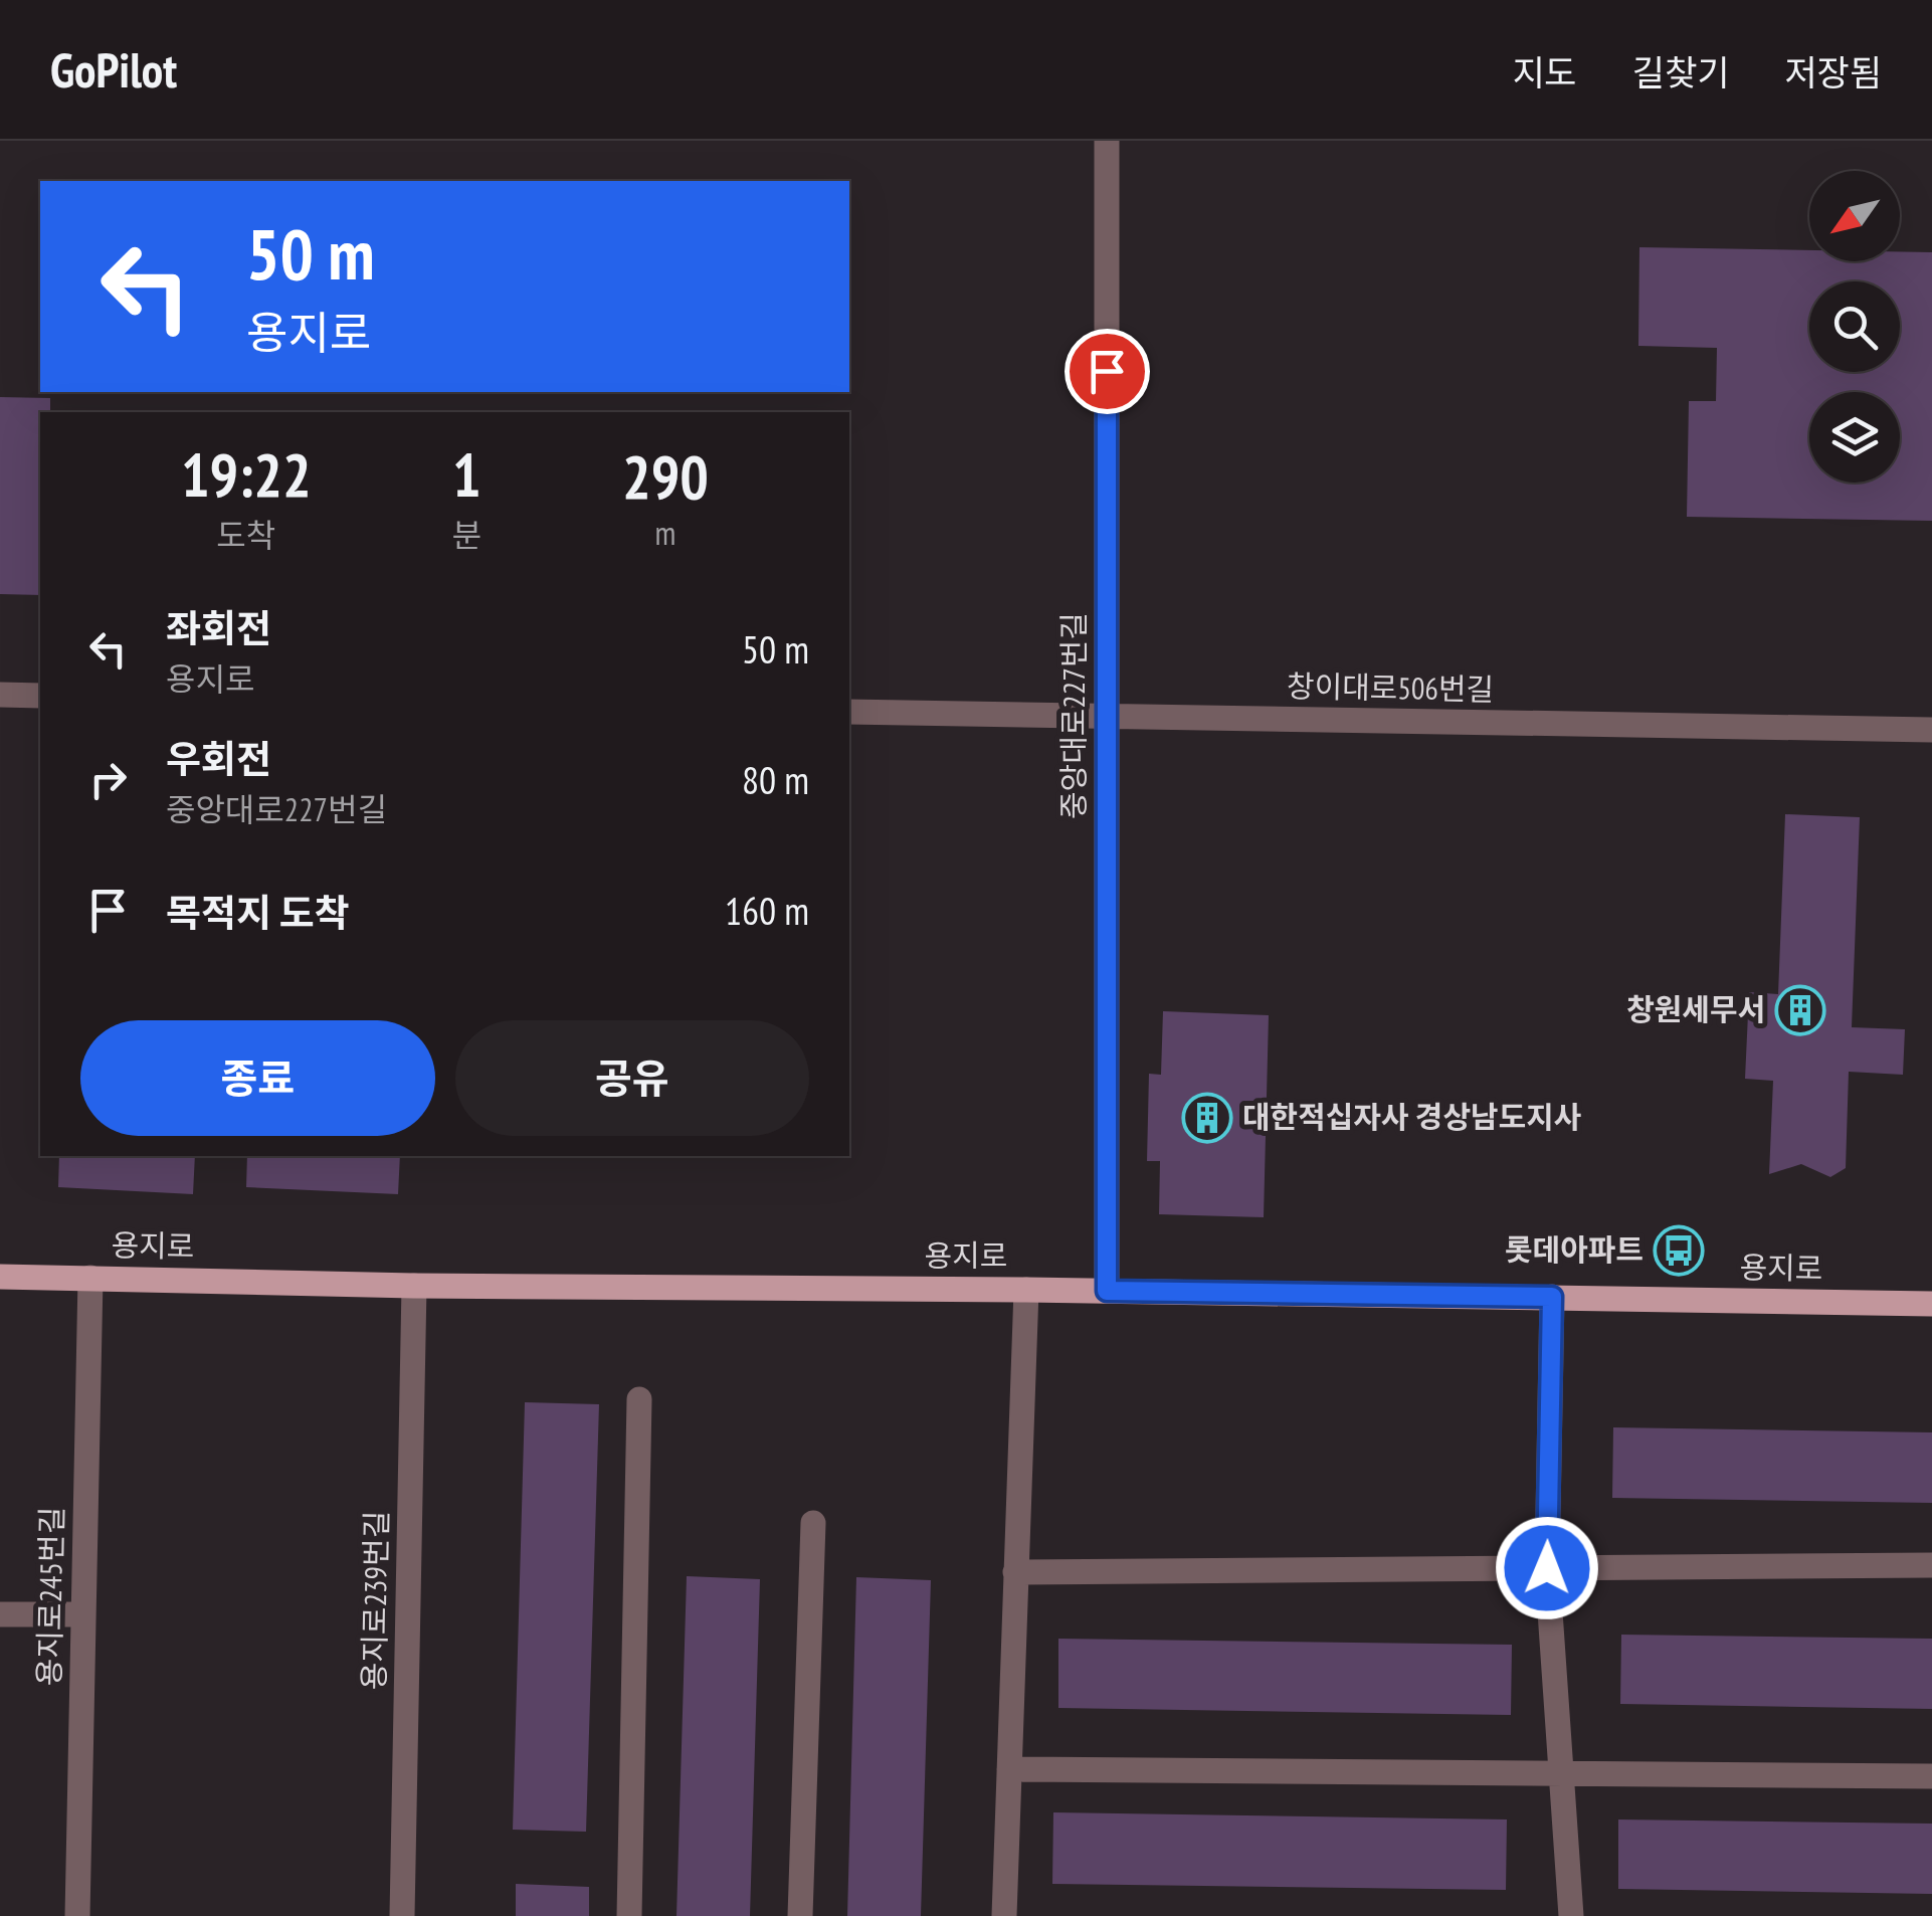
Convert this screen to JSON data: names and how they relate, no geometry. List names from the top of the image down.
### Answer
{
  "streets": {
    "main road": ["용지로"],
    "street": [
      "창이대로506번길",
      "중앙대로227번길",
      "용지로245번길",
      "용지로239번길"
    ]
  },
  "crossings": [
    ["창이대로506번길", "중앙대로227번길"],
    ["중앙대로227번길", "용지로"],
    ["용지로", "용지로245번길"],
    ["용지로", "용지로239번길"]
  ],
  "places": {
    "building": ["창원세무서", "대한적십자사 경상남도지사"],
    "bus stop": ["롯데아파트"]
  },
  "north": "bottom left",
  "page": {
    "header": "GoPilot",
    "nav": ["지도", "길찾기", "저장됨"],
    "turn": ["50 m", "용지로"],
    "eta": [
      "19:22",
      "도착",
      "1",
      "분",
      "290",
      "m"
    ],
    "list": [
      {
        "name": "좌회전",
        "note": "용지로",
        "value": "50 m"
      },
      {
        "name": "우회전",
        "note": "중앙대로227번길",
        "value": "80 m"
      },
      {
        "name": "목적지 도착",
        "value": "160 m"
      }
    ],
    "buttons": ["종료", "공유"]
  }
}
